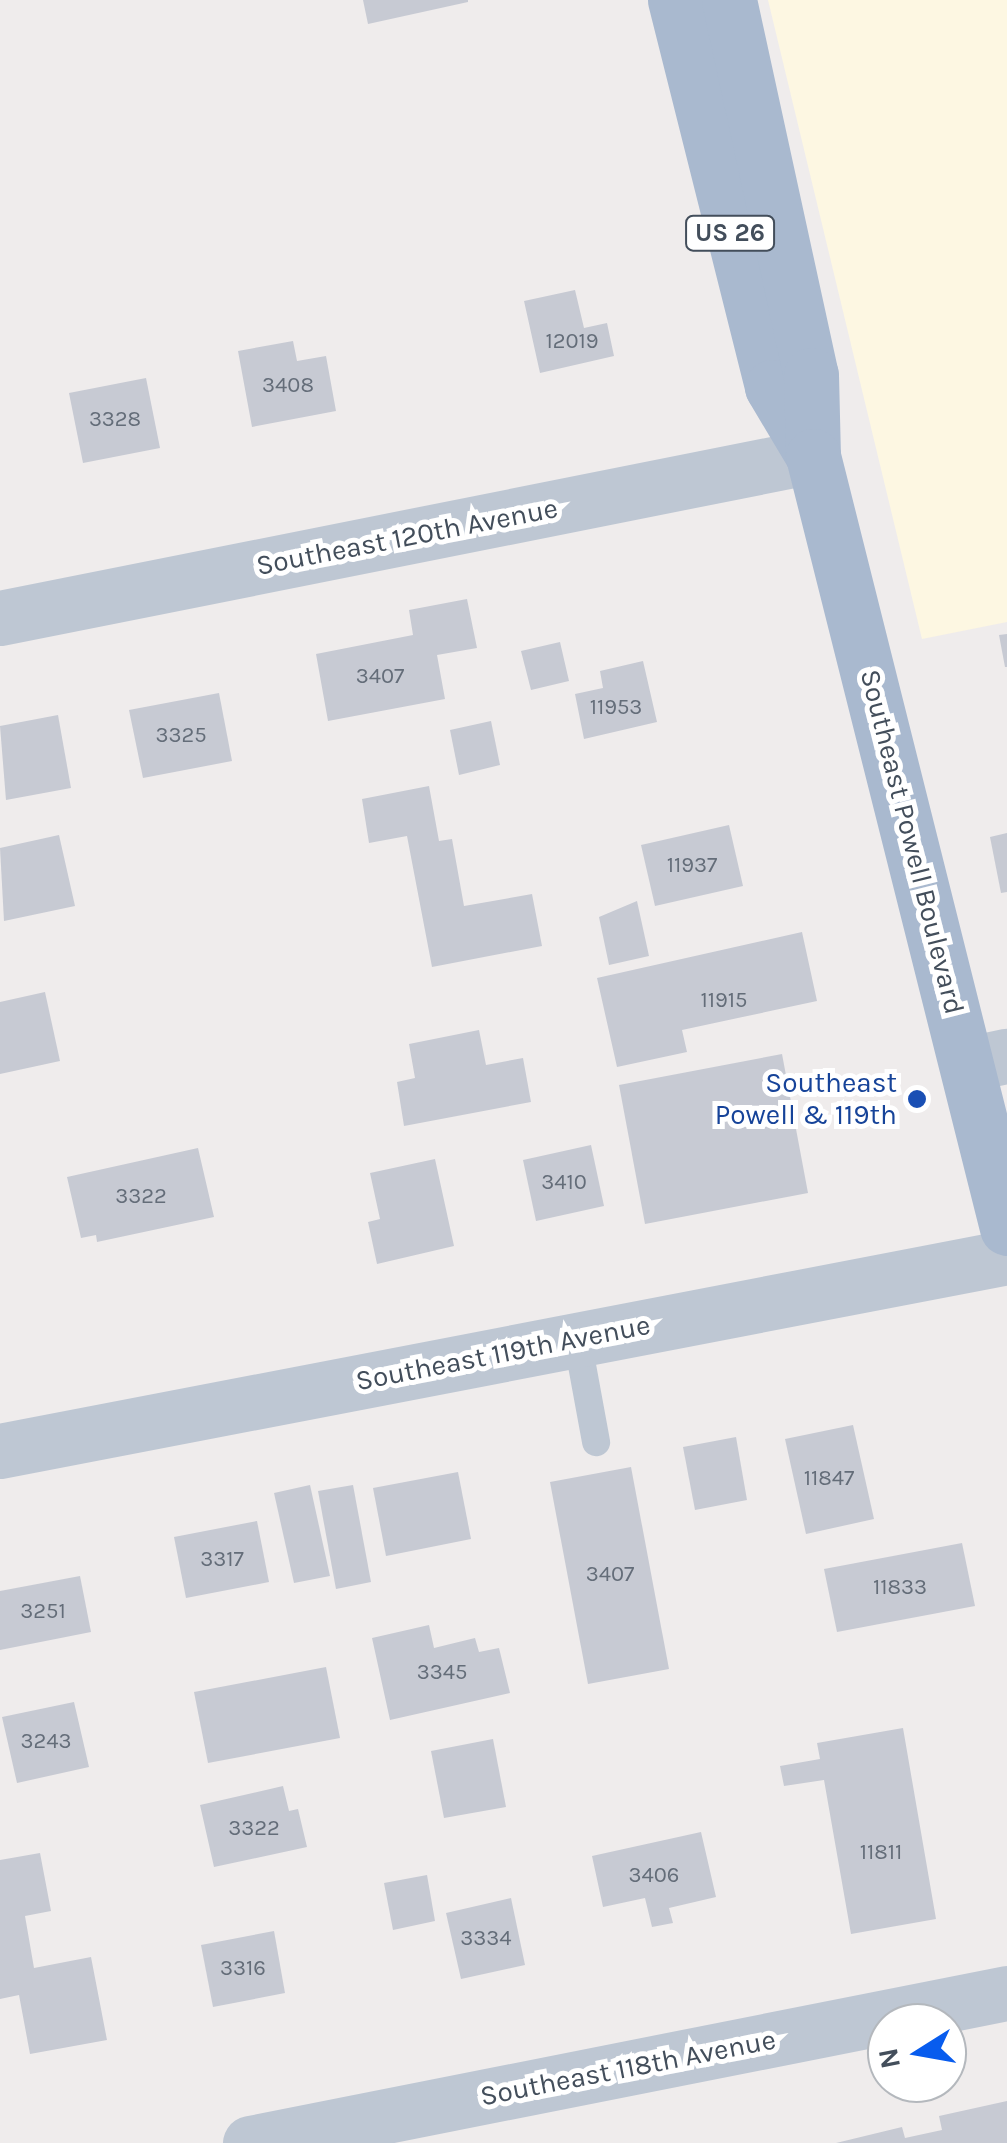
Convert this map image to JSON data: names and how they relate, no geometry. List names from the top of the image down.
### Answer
{
  "streets": {
    "main road": ["US 26", "Southeast Powell Boulevard"],
    "street": ["Southeast 120th Avenue", "Southeast 119th Avenue", "Southeast 118th Avenue"]
  },
  "crossings": [
    ["Southeast 120th Avenue", "Southeast Powell Boulevard"]
  ],
  "places": ["Southeast Powell & 119th"],
  "house_numbers": [
    "12019",
    "3408",
    "3328",
    "3407",
    "11953",
    "3325",
    "11937",
    "11915",
    "3410",
    "3322",
    "11847",
    "3317",
    "3407",
    "11833",
    "3251",
    "3345",
    "3243",
    "3322",
    "11811",
    "3406",
    "3334",
    "3316"
  ],
  "north": "left"
}
